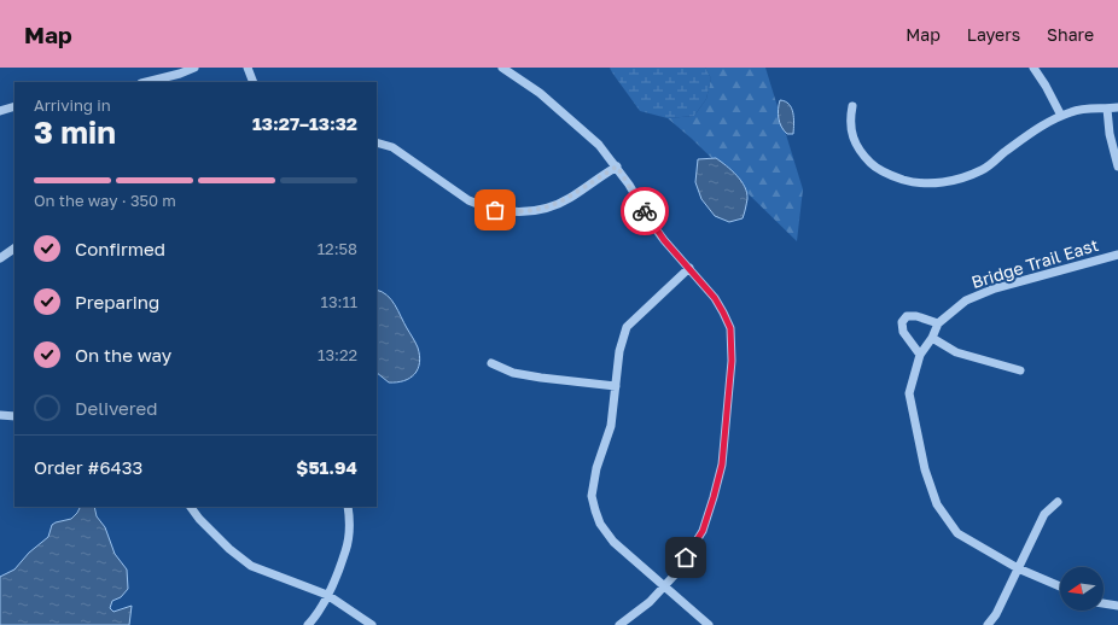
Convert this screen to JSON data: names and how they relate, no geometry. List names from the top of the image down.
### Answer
{
  "streets": {
    "street": ["Bridge Trail East"]
  },
  "north": "left",
  "page": {
    "header": "Map",
    "nav": ["Map", "Layers", "Share"],
    "heading": ["3 min", "Arriving in", "13:27–13:32"],
    "panel": ["Order #6433", "$51.94"],
    "bar": "On the way · 350 m",
    "list": [
      ["Confirmed", "12:58"],
      ["Preparing", "13:11"],
      ["On the way", "13:22"],
      "Delivered"
    ]
  }
}
